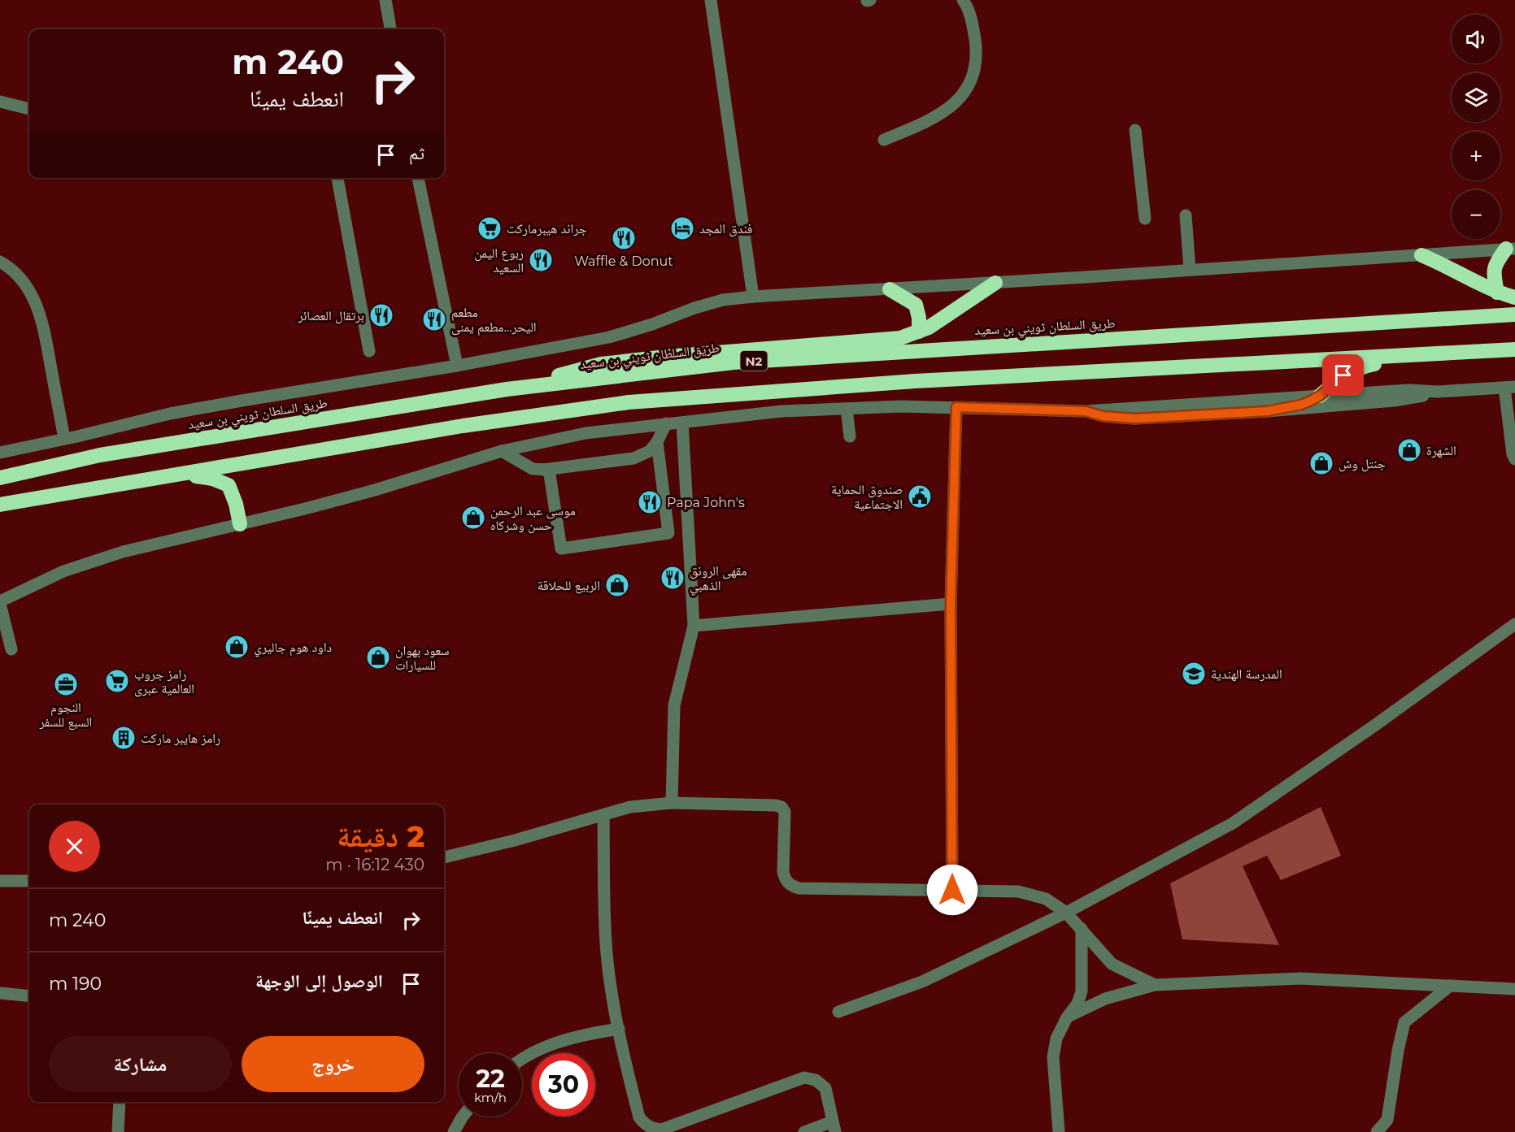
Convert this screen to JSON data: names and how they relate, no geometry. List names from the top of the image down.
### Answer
{
  "streets": {
    "highway": ["طريق السلطان ثويني بن سعيد", "N2"]
  },
  "places": {
    "supermarket": ["جراند ه‍يبرماركت", "رامز جروب العالمية عبرى"],
    "hotel": ["فندق المجد"],
    "restaurant": [
      "Waffle & Donut",
      "ربوع اليمن السعيد",
      "برتقال العصاىٔر",
      "مطعم اليحر...مطعم يمنى",
      "Papa John's",
      "مقهى الرونق الذهبي"
    ],
    "shop": [
      "الشهرة",
      "جنتل وش",
      "موسى عبد الرحمن حسن وشركاه",
      "الربيع للحلاقة",
      "داود هوم جاليري",
      "سعود بهوان للسيارات"
    ],
    "public building": ["صندوق الحماية الاجتماعية"],
    "school or university": ["المدرسة الهندية"],
    "office": ["النجوم السبع للسفر"],
    "building": ["رامز هايبر ماركت"]
  },
  "page": {
    "map_buttons": ["+", "−"],
    "turn": ["240 m", "انعطف يمينًا"],
    "then": "ثم",
    "heading": ["2 دقيقة", "430 m · 16:12"],
    "list": [
      {
        "name": "انعطف يمينًا",
        "value": "240 m"
      },
      {
        "name": "الوصول إلى الوجهة",
        "value": "190 m"
      }
    ],
    "buttons": ["خروج", "مشاركة"],
    "speed": "22 km/h",
    "limit": "30"
  }
}
